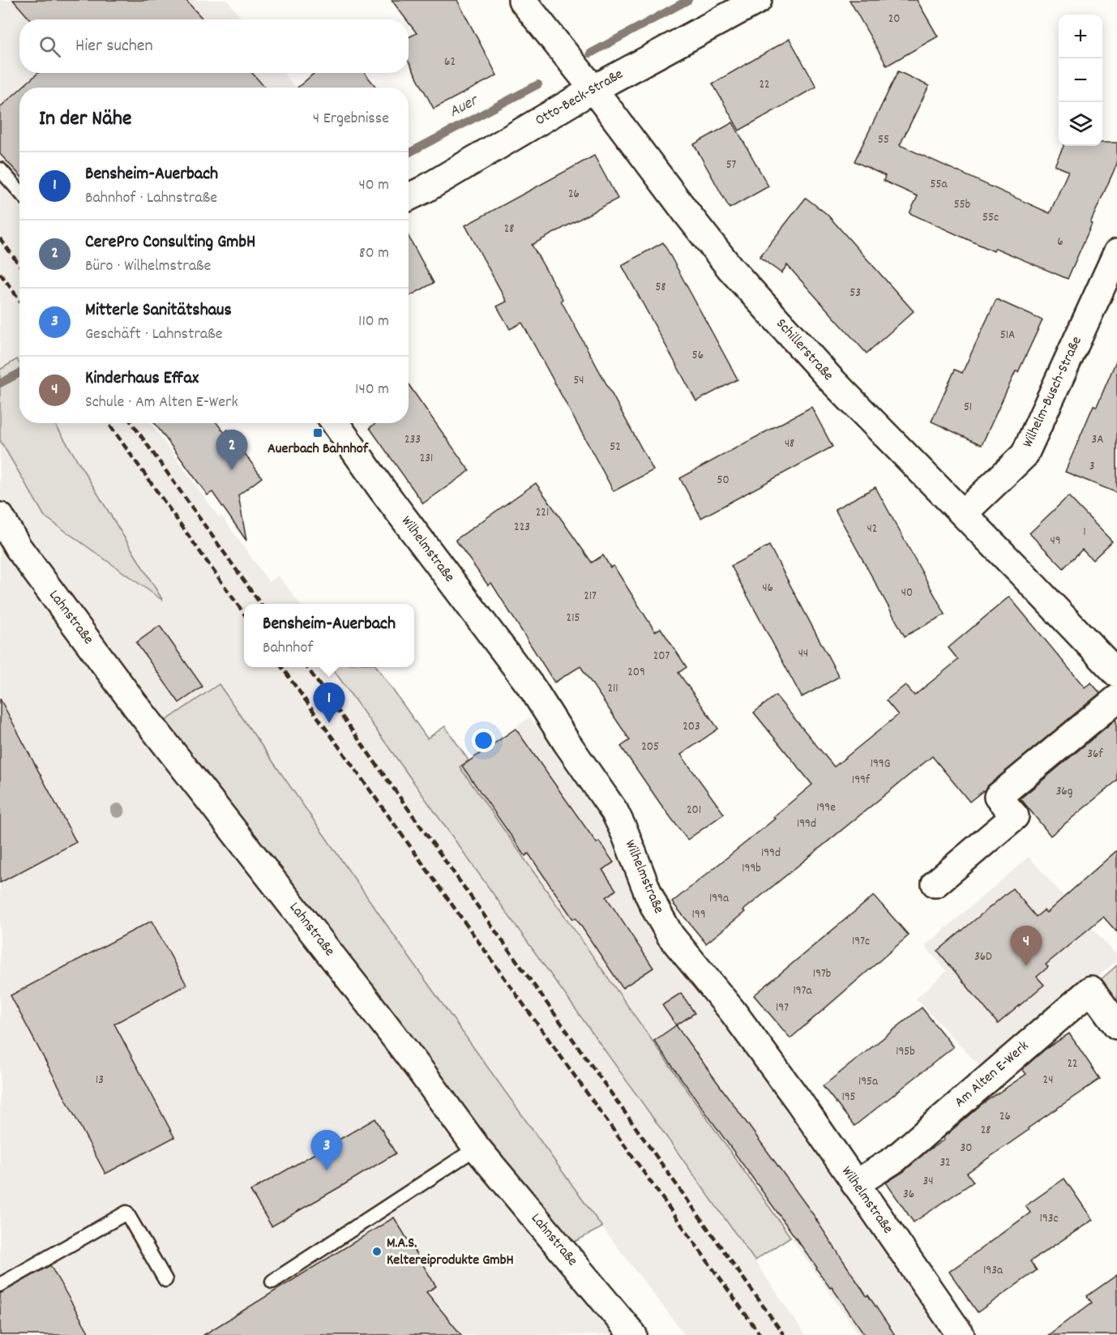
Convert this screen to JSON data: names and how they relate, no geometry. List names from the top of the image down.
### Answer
{
  "streets": {
    "street": [
      "Otto-Beck-Straße",
      "Schillerstraße",
      "Wilhelm-Busch-Straße",
      "Wilhelmstraße",
      "Lahnstraße",
      "Am Alten E-Werk"
    ]
  },
  "crossings": [
    ["Otto-Beck-Straße", "Schillerstraße"],
    ["Schillerstraße", "Wilhelm-Busch-Straße"],
    ["Wilhelmstraße", "Am Alten E-Werk"]
  ],
  "water": ["Auer"],
  "places": {
    "transit": ["Auerbach Bahnhof"],
    "other": ["M.A.S. Keltereiprodukte GmbH"]
  },
  "house_numbers": [
    "20",
    "62",
    "22",
    "55",
    "57",
    "55a",
    "26",
    "55b",
    "55c",
    "28",
    "6",
    "58",
    "53",
    "51A",
    "56",
    "54",
    "51",
    "233",
    "3A",
    "48",
    "52",
    "231",
    "3",
    "50",
    "221",
    "223",
    "42",
    "1",
    "49",
    "46",
    "40",
    "217",
    "215",
    "44",
    "207",
    "209",
    "211",
    "203",
    "205",
    "36f",
    "199G",
    "199f",
    "36g",
    "199e",
    "201",
    "199d",
    "199d",
    "199b",
    "199a",
    "199",
    "197c",
    "36D",
    "197b",
    "197a",
    "197",
    "195b",
    "22",
    "13",
    "24",
    "195a",
    "195",
    "26",
    "28",
    "30",
    "32",
    "34",
    "36",
    "193c",
    "193a"
  ],
  "page": {
    "map_buttons": ["+", "−"],
    "search": "Hier suchen",
    "heading": ["In der Nähe", "4 Ergebnisse"],
    "list": [
      {
        "mark": "1",
        "name": "Bensheim-Auerbach",
        "note": "Bahnhof · Lahnstraße",
        "value": "40 m"
      },
      {
        "mark": "2",
        "name": "CerePro Consulting GmbH",
        "note": "Büro · Wilhelmstraße",
        "value": "80 m"
      },
      {
        "mark": "3",
        "name": "Mitterle Sanitätshaus",
        "note": "Geschäft · Lahnstraße",
        "value": "110 m"
      },
      {
        "mark": "4",
        "name": "Kinderhaus Effax",
        "note": "Schule · Am Alten E-Werk",
        "value": "140 m"
      }
    ],
    "pins": [
      "2",
      "1",
      "4",
      "3"
    ],
    "popup": ["Bensheim-Auerbach", "Bahnhof"]
  }
}
